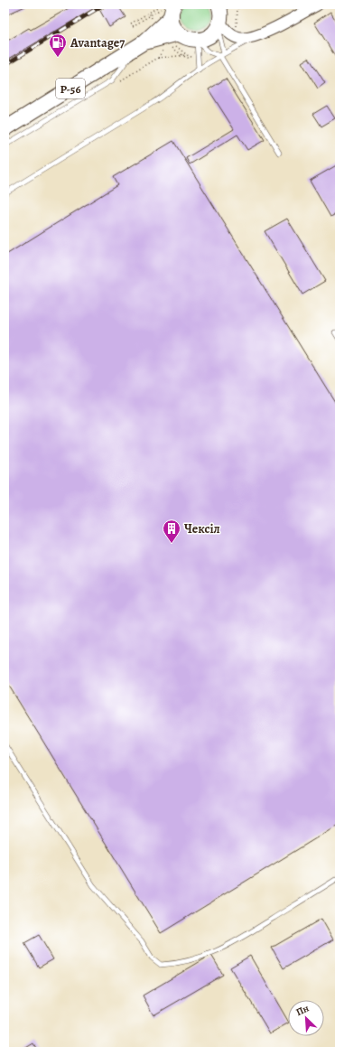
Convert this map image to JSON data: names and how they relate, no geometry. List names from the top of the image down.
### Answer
{
  "streets": {
    "main road": ["Р-56"]
  },
  "places": {
    "fuel station": ["Avantage7"],
    "building": ["Чексіл"]
  },
  "north": "top left"
}
